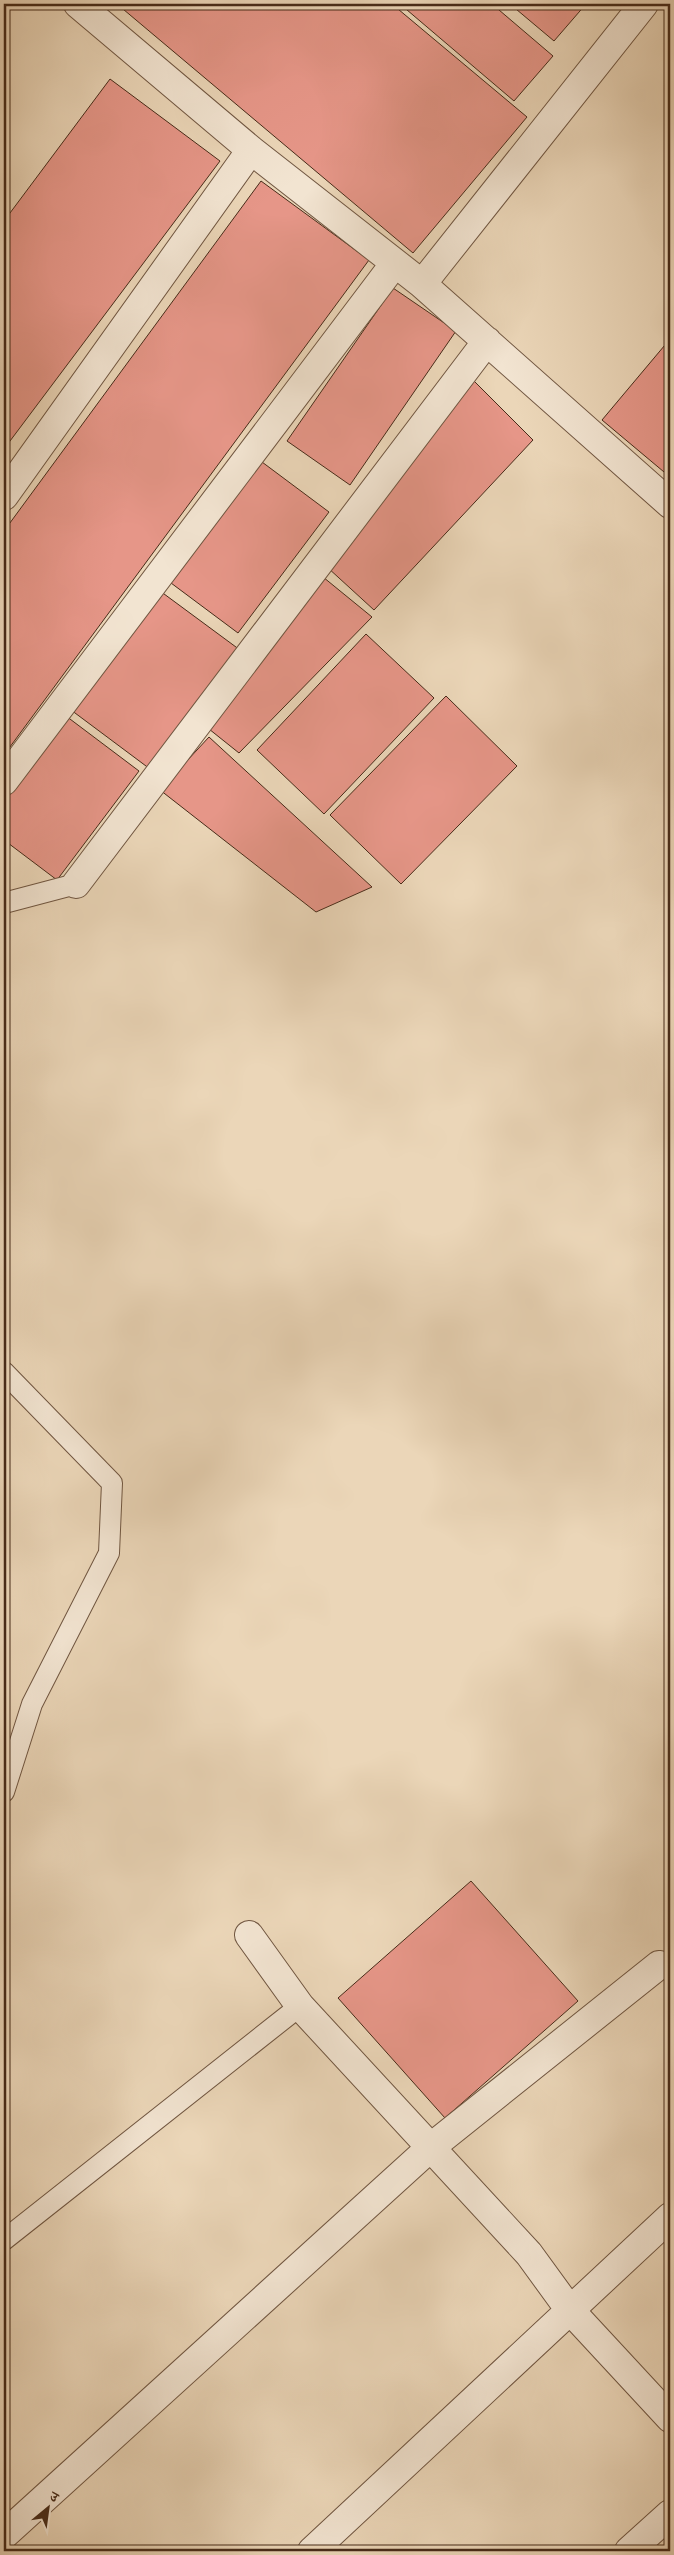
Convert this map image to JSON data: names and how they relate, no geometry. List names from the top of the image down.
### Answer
{
  "north": "top right"
}
